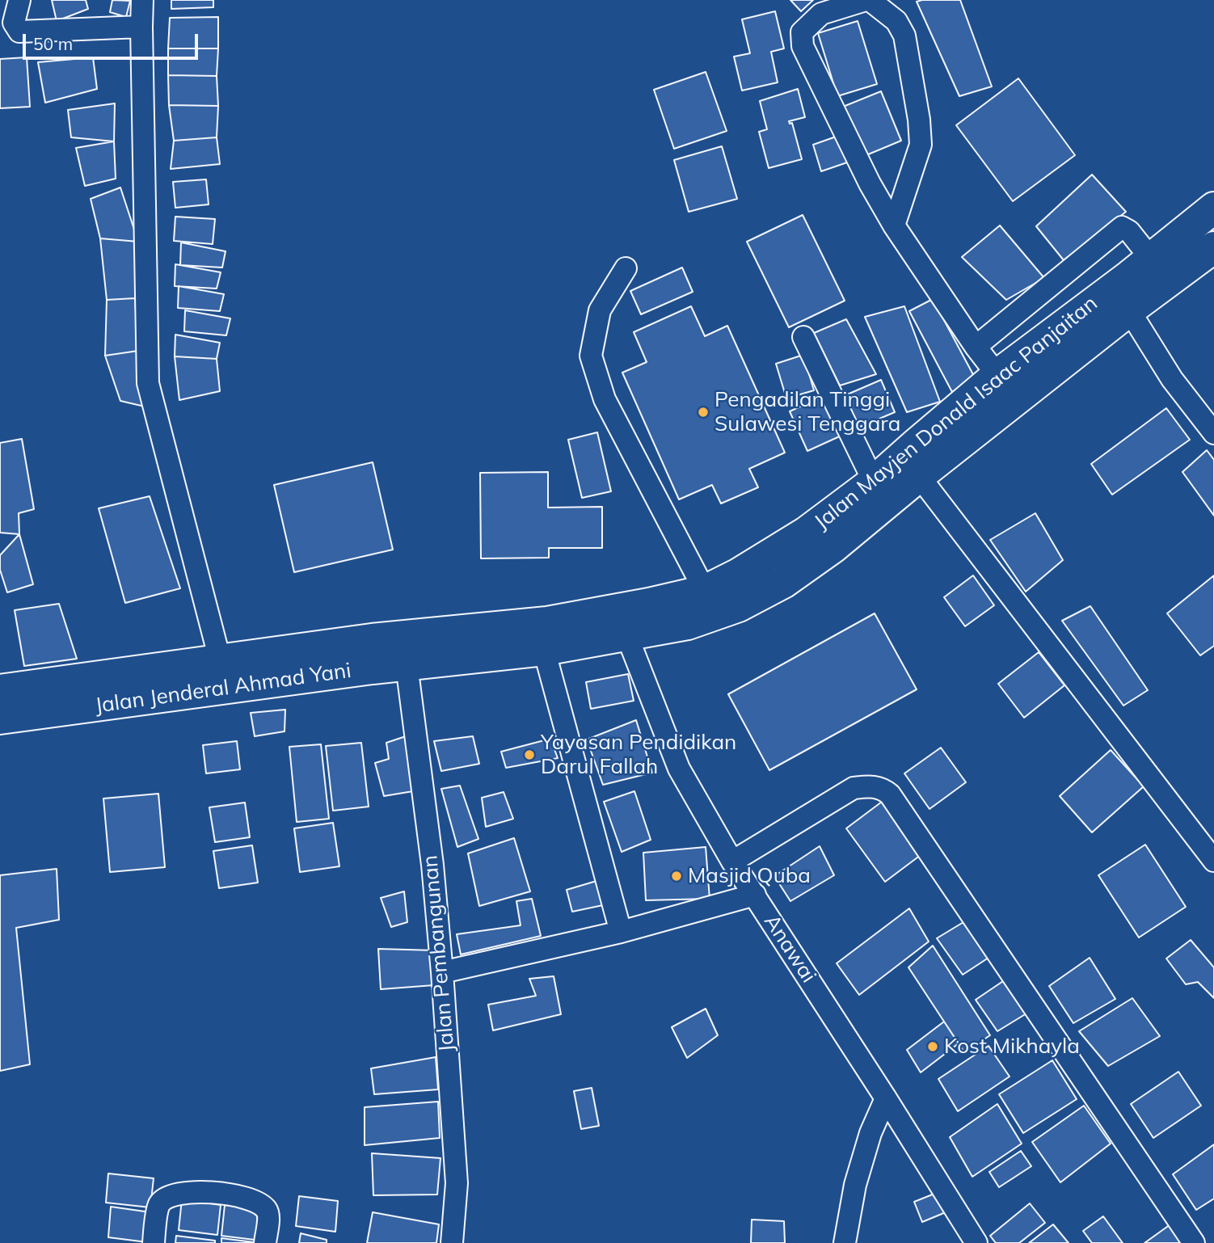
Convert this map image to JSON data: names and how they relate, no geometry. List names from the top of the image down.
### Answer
{
  "streets": {
    "highway": ["Jalan Mayjen Donald Isaac Panjaitan", "Jalan Jenderal Ahmad Yani"],
    "street": ["Anawai", "Jalan Pembangunan"]
  },
  "crossings": [
    ["Jalan Mayjen Donald Isaac Panjaitan", "Anawai"],
    ["Jalan Jenderal Ahmad Yani", "Jalan Pembangunan"]
  ],
  "places": [
    "Pengadilan Tinggi Sulawesi Tenggara",
    "Yayasan Pendidikan Darul Fallah",
    "Masjid Quba",
    "Kost Mikhayla"
  ],
  "scale_bar": "50 m"
}
